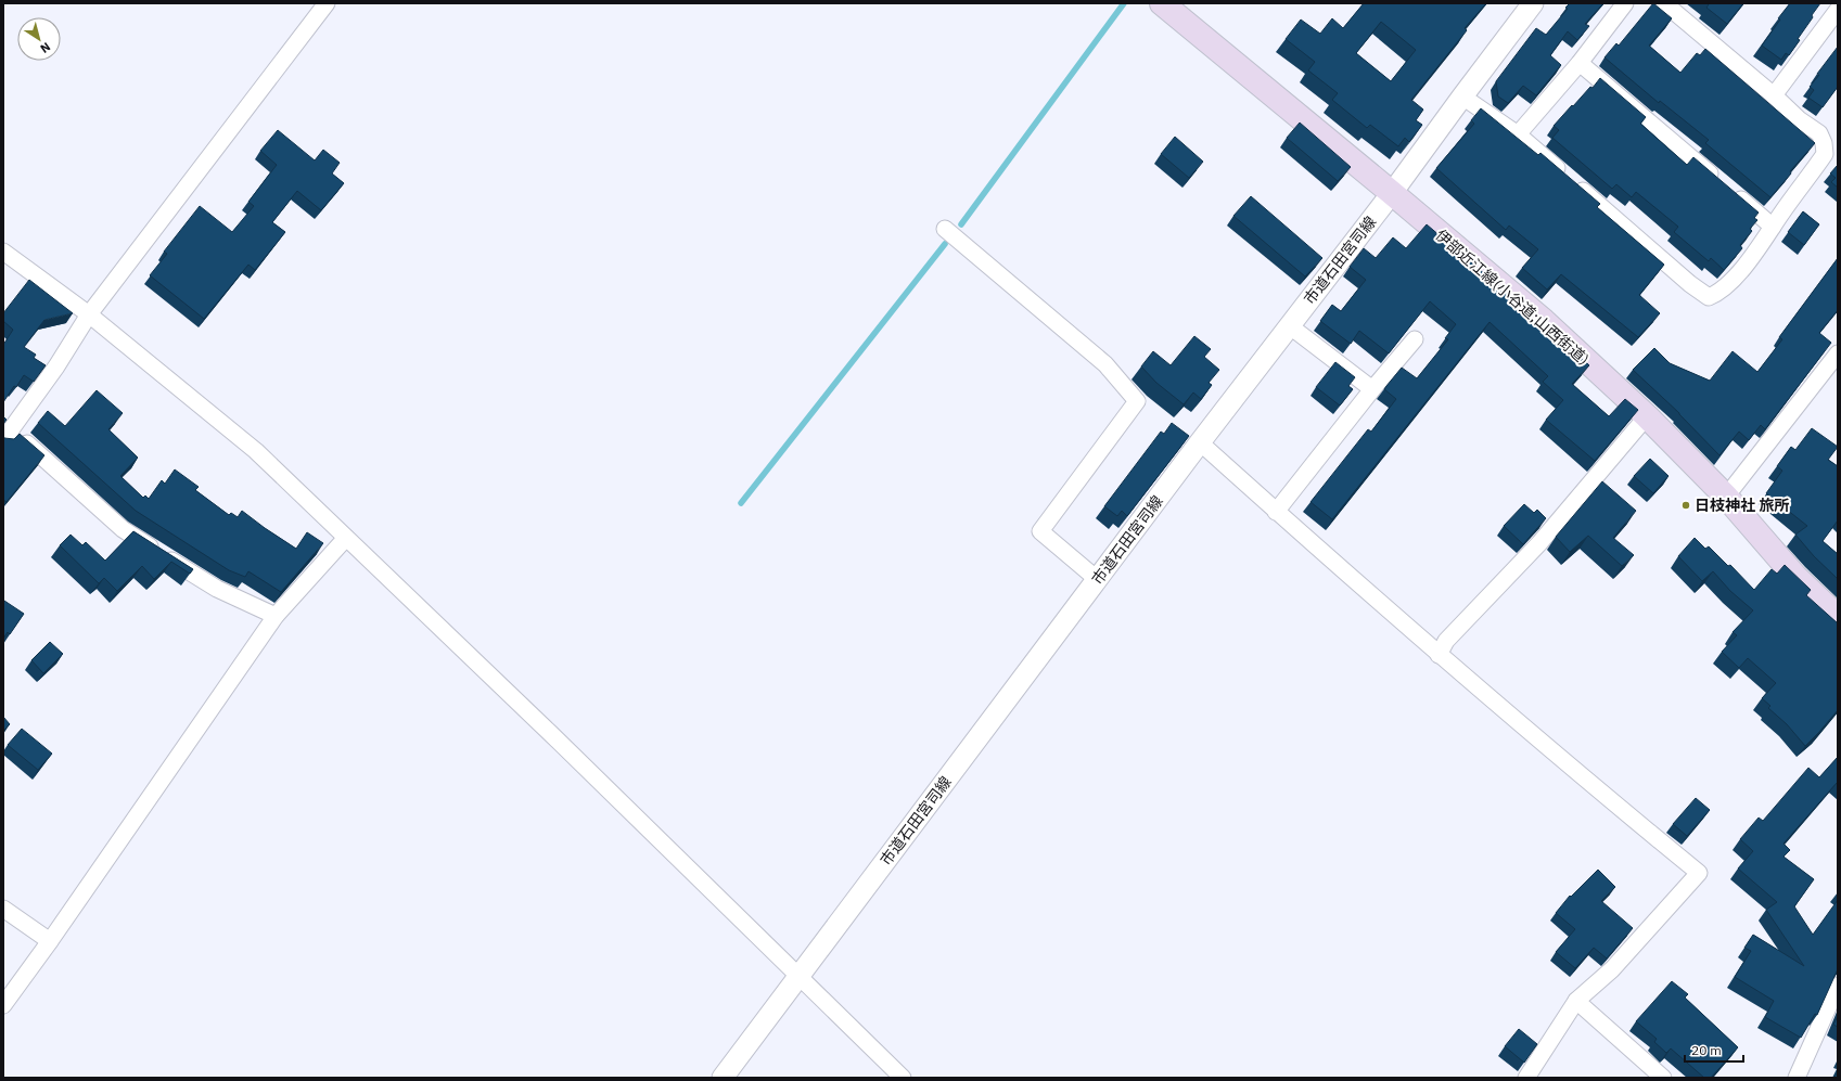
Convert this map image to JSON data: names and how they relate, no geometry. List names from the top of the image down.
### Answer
{
  "streets": {
    "main road": ["伊部近江線(小谷道;山西街道)"],
    "street": ["市道石田宮司線"]
  },
  "crossings": [
    ["市道石田宮司線", "伊部近江線(小谷道;山西街道)"]
  ],
  "places": ["日枝神社 旅所"],
  "scale_bar": "20 m",
  "north": "bottom right"
}
